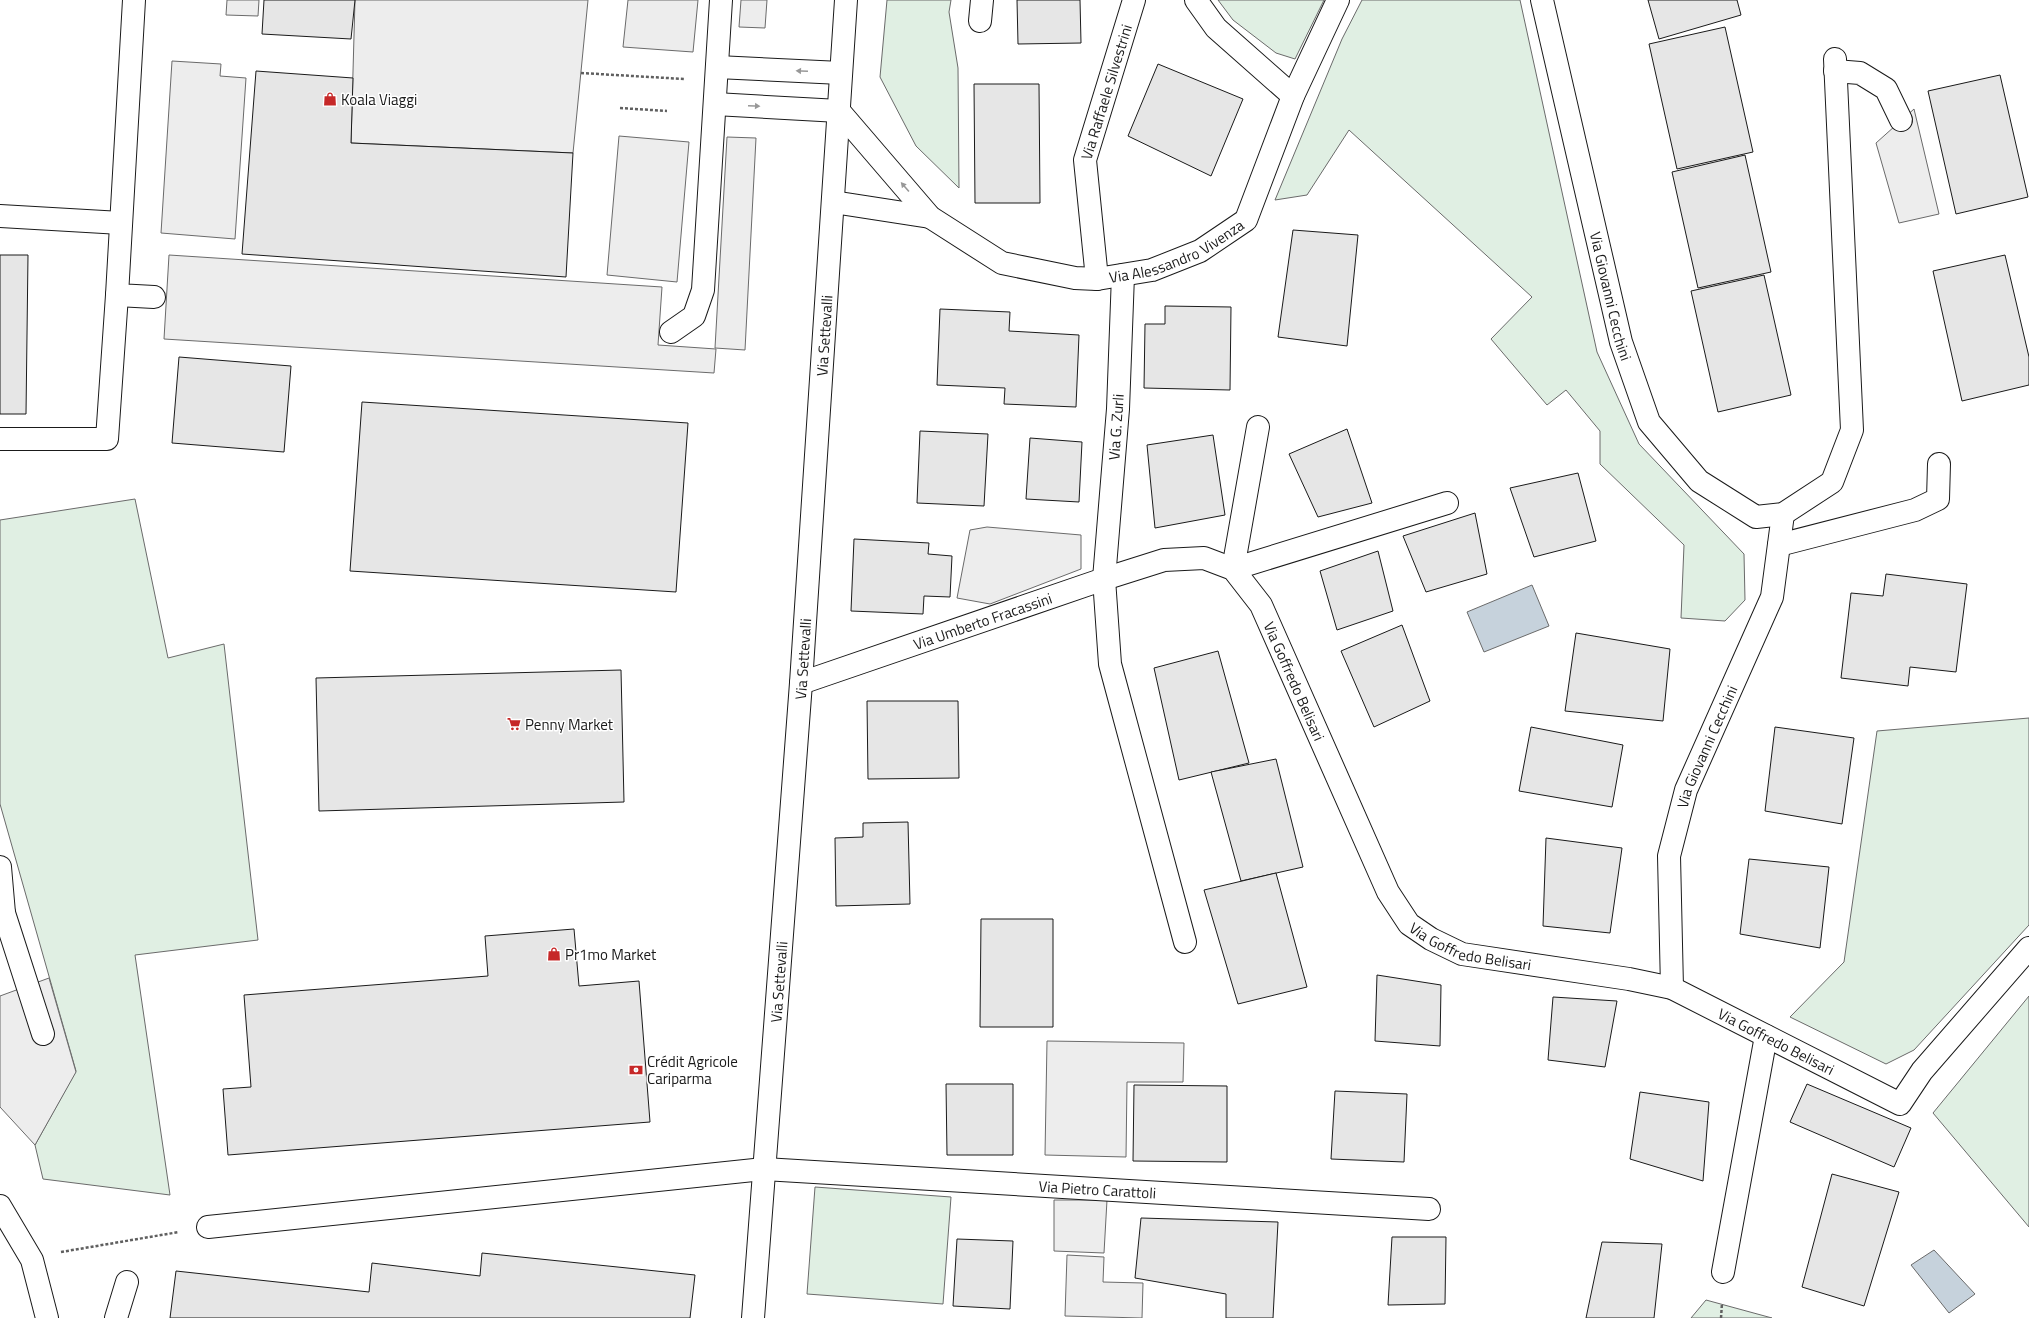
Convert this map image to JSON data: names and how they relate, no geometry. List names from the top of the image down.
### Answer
{
  "streets": {
    "street": [
      "Via Raffaele Silvestrini",
      "Via Alessandro Vivenza",
      "Via Giovanni Cecchini",
      "Via Settevalli",
      "Via G. Zurli",
      "Via Umberto Fracassini",
      "Via Goffredo Belisari",
      "Via Pietro Carattoli"
    ]
  },
  "crossings": [
    ["Via Raffaele Silvestrini", "Via Alessandro Vivenza"],
    ["Via Alessandro Vivenza", "Via Settevalli"],
    ["Via Alessandro Vivenza", "Via G. Zurli"],
    ["Via Giovanni Cecchini", "Via Goffredo Belisari"],
    ["Via Settevalli", "Via Umberto Fracassini"],
    ["Via Settevalli", "Via Pietro Carattoli"],
    ["Via G. Zurli", "Via Umberto Fracassini"],
    ["Via Umberto Fracassini", "Via Goffredo Belisari"]
  ],
  "places": {
    "shop": ["Koala Viaggi", "Pr1mo Market"],
    "supermarket": ["Penny Market"],
    "bank": ["Crédit Agricole Cariparma"]
  }
}
